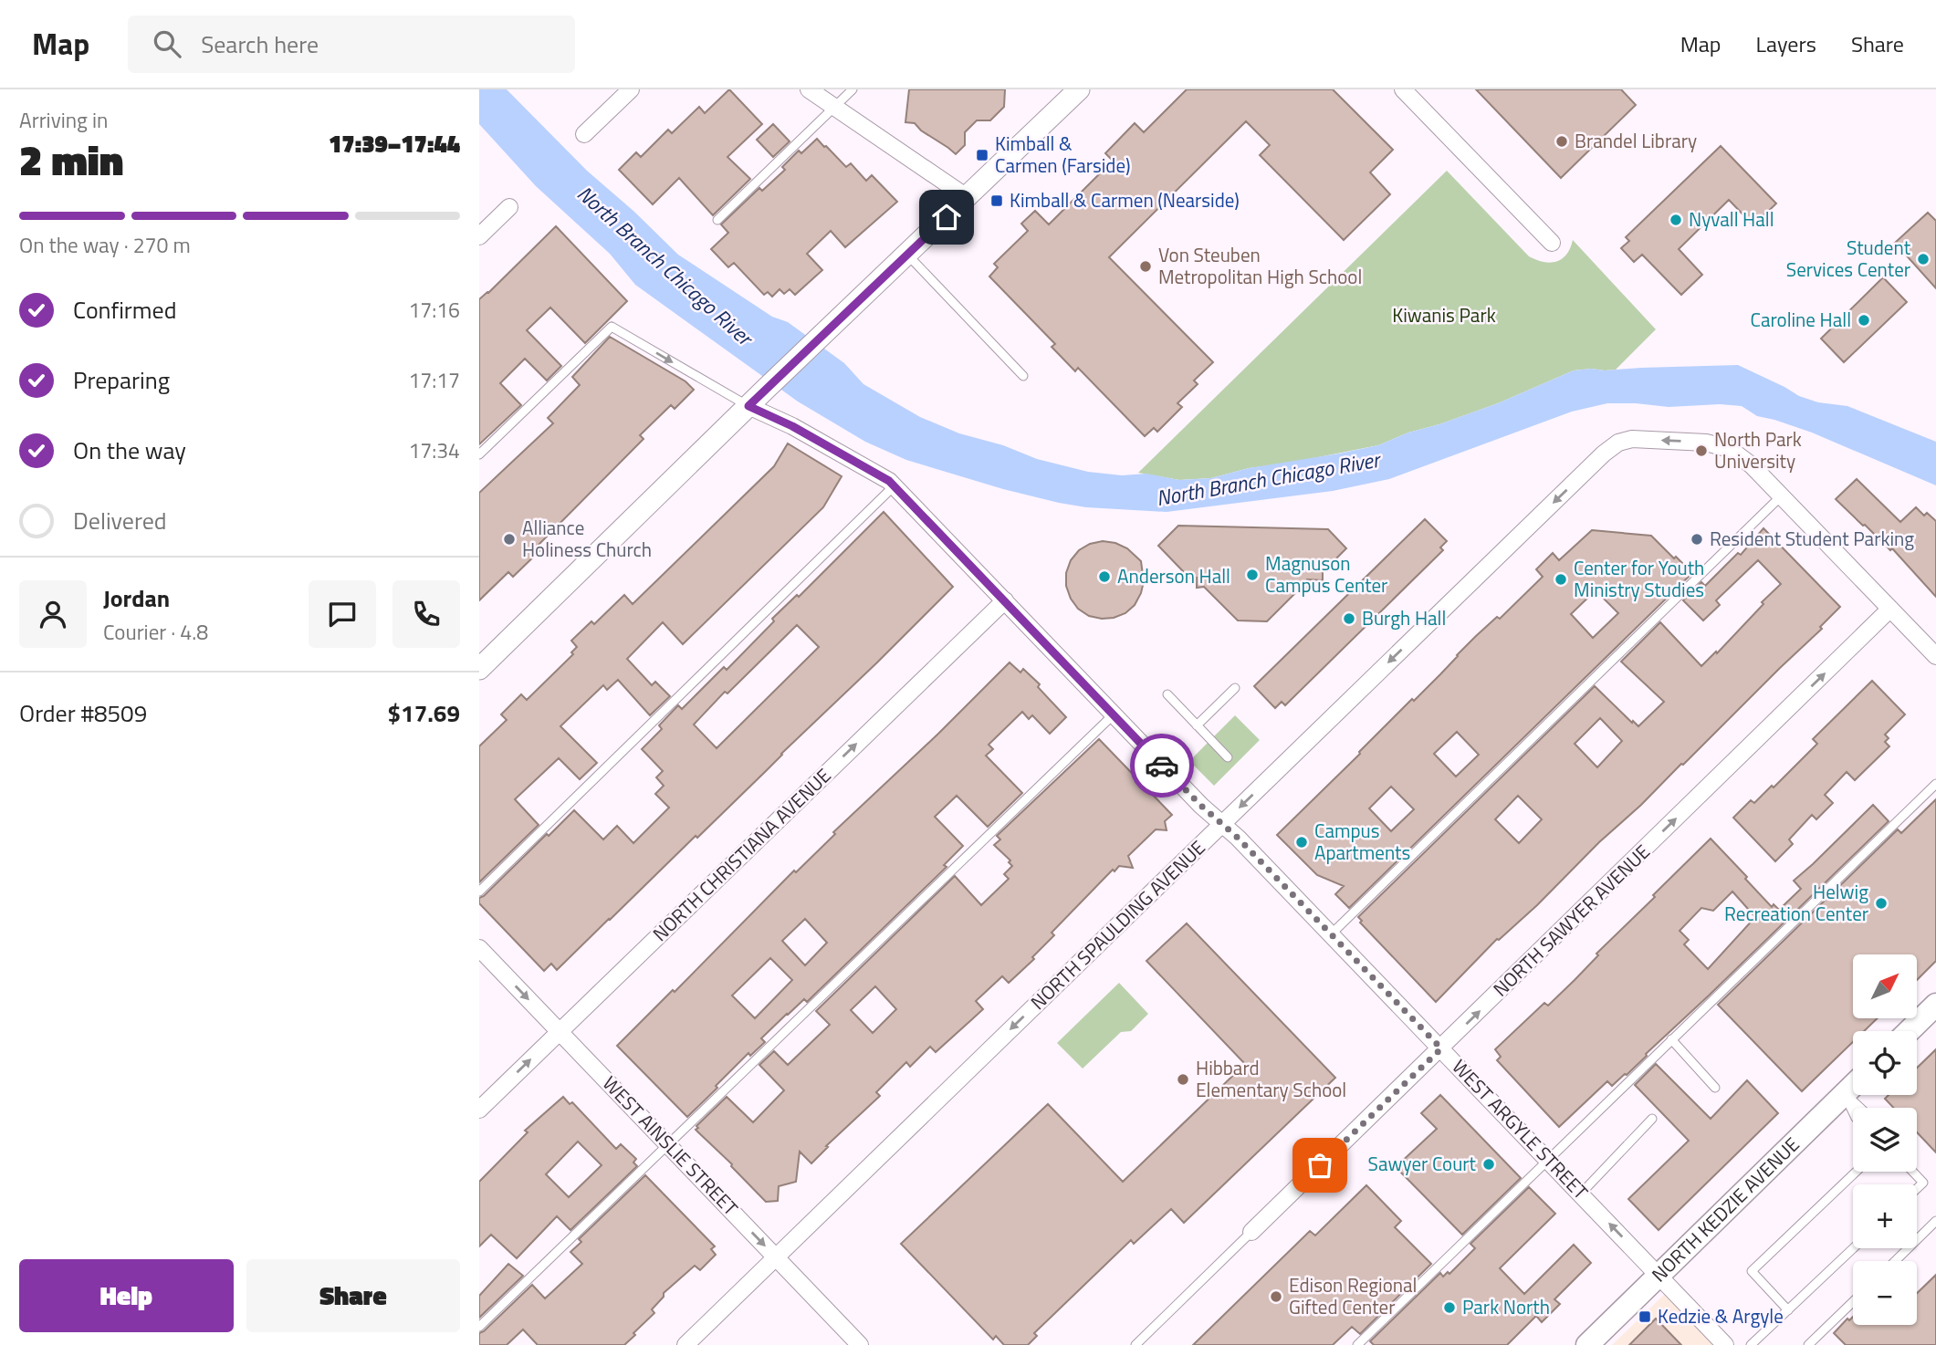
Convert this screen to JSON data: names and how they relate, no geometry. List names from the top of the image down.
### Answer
{
  "streets": {
    "main road": ["NORTH KEDZIE AVENUE"],
    "street": [
      "NORTH CHRISTIANA AVENUE",
      "NORTH SAWYER AVENUE",
      "NORTH SPAULDING AVENUE",
      "WEST ARGYLE STREET",
      "WEST AINSLIE STREET"
    ]
  },
  "crossings": [
    ["NORTH CHRISTIANA AVENUE", "WEST ARGYLE STREET"],
    ["NORTH CHRISTIANA AVENUE", "WEST AINSLIE STREET"],
    ["NORTH SAWYER AVENUE", "NORTH SPAULDING AVENUE"],
    ["NORTH SAWYER AVENUE", "WEST ARGYLE STREET"],
    ["NORTH SPAULDING AVENUE", "WEST ARGYLE STREET"],
    ["NORTH SPAULDING AVENUE", "WEST AINSLIE STREET"],
    ["WEST ARGYLE STREET", "NORTH KEDZIE AVENUE"]
  ],
  "one_way": [
    "NORTH CHRISTIANA AVENUE",
    "NORTH SAWYER AVENUE",
    "NORTH SPAULDING AVENUE",
    "WEST AINSLIE STREET"
  ],
  "water": ["North Branch Chicago River"],
  "parks": ["Kiwanis Park"],
  "places": {
    "other": [
      "Brandel Library",
      "Nyvall Hall",
      "Student Services Center",
      "Von Steuben Metropolitan High School",
      "Caroline Hall",
      "North Park University",
      "Alliance Holiness Church",
      "Resident Student Parking",
      "Magnuson Campus Center",
      "Anderson Hall",
      "Center for Youth Ministry Studies",
      "Burgh Hall",
      "Campus Apartments",
      "Helwig Recreation Center",
      "Hibbard Elementary School",
      "Sawyer Court",
      "Edison Regional Gifted Center",
      "Park North"
    ],
    "transit": ["Kimball & Carmen (Farside)", "Kimball & Carmen (Nearside)", "Kedzie & Argyle"]
  },
  "north": "top right",
  "page": {
    "header": "Map",
    "search": "Search here",
    "nav": ["Map", "Layers", "Share"],
    "heading": ["2 min", "Arriving in", "17:39–17:44"],
    "panel": [
      "Jordan",
      "Courier · 4.8",
      "Order #8509",
      "$17.69"
    ],
    "bar": "On the way · 270 m",
    "list": [
      ["Confirmed", "17:16"],
      ["Preparing", "17:17"],
      ["On the way", "17:34"],
      "Delivered"
    ],
    "map_buttons": ["+", "−"],
    "buttons": ["Help", "Share"]
  }
}
